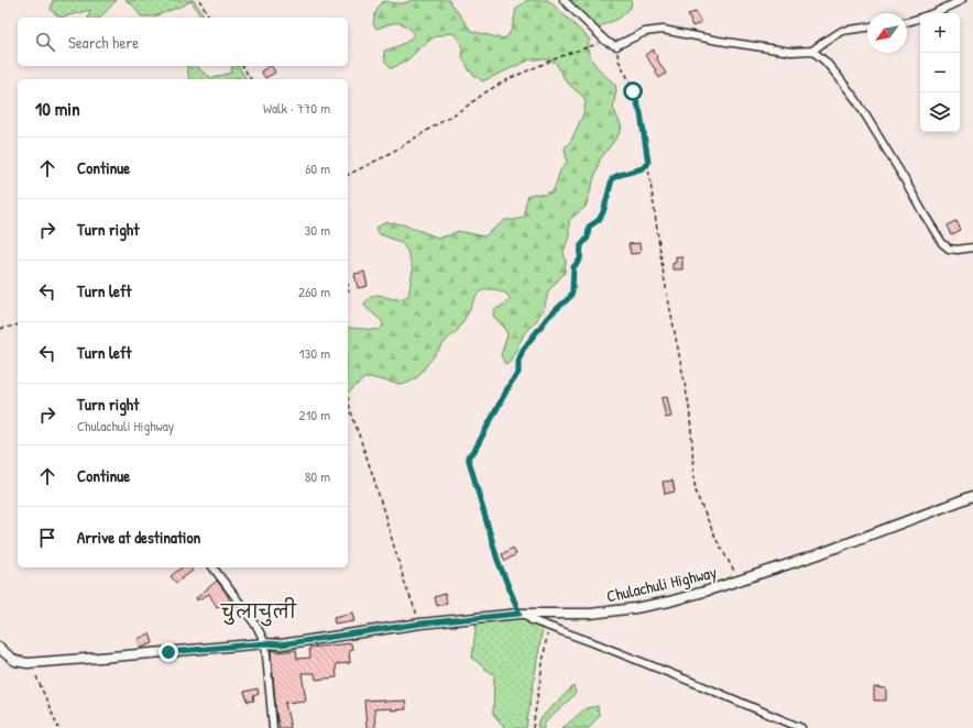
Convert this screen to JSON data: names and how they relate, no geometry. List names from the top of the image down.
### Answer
{
  "streets": {
    "street": ["Chulachuli Highway"]
  },
  "districts": ["चुलाचुली"],
  "north": "bottom left",
  "page": {
    "map_buttons": ["+", "−"],
    "search": "Search here",
    "heading": ["10 min", "Walk · 770 m"],
    "list": [
      ["Continue", "60 m"],
      ["Turn right", "30 m"],
      ["Turn left", "260 m"],
      ["Turn left", "130 m"],
      ["Turn right", "Chulachuli Highway", "210 m"],
      ["Continue", "80 m"],
      "Arrive at destination"
    ]
  }
}
